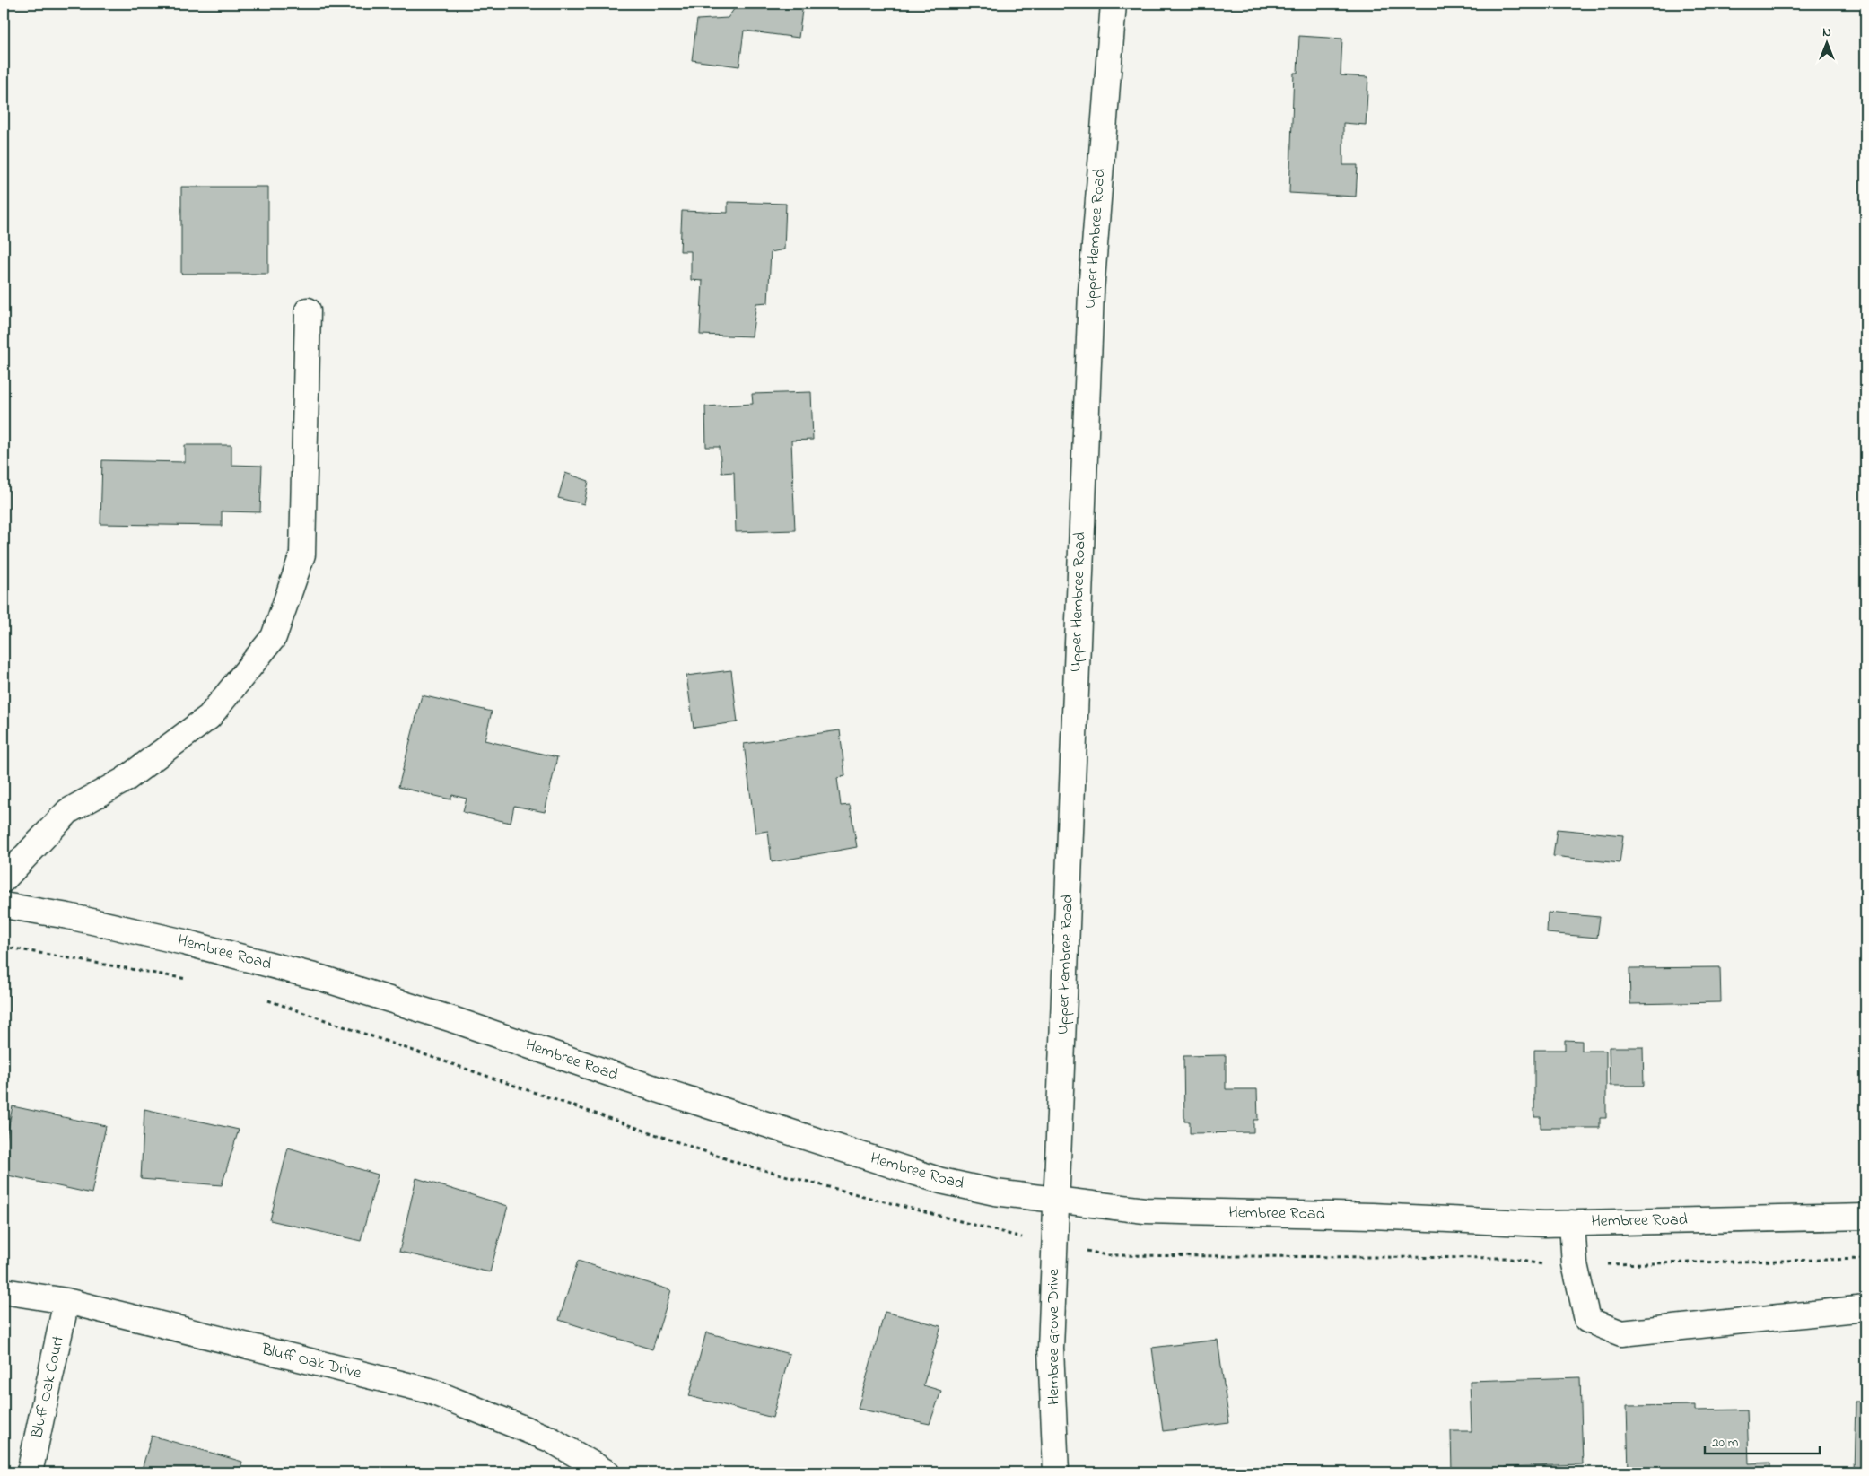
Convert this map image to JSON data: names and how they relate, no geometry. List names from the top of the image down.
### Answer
{
  "streets": {
    "street": [
      "Upper Hembree Road",
      "Hembree Road",
      "Hembree Grove Drive",
      "Bluff Oak Drive",
      "Bluff Oak Court"
    ]
  },
  "crossings": [
    ["Upper Hembree Road", "Hembree Road"],
    ["Upper Hembree Road", "Hembree Grove Drive"],
    ["Hembree Road", "Hembree Grove Drive"],
    ["Bluff Oak Drive", "Bluff Oak Court"]
  ],
  "scale_bar": "20 m",
  "north": "top"
}
